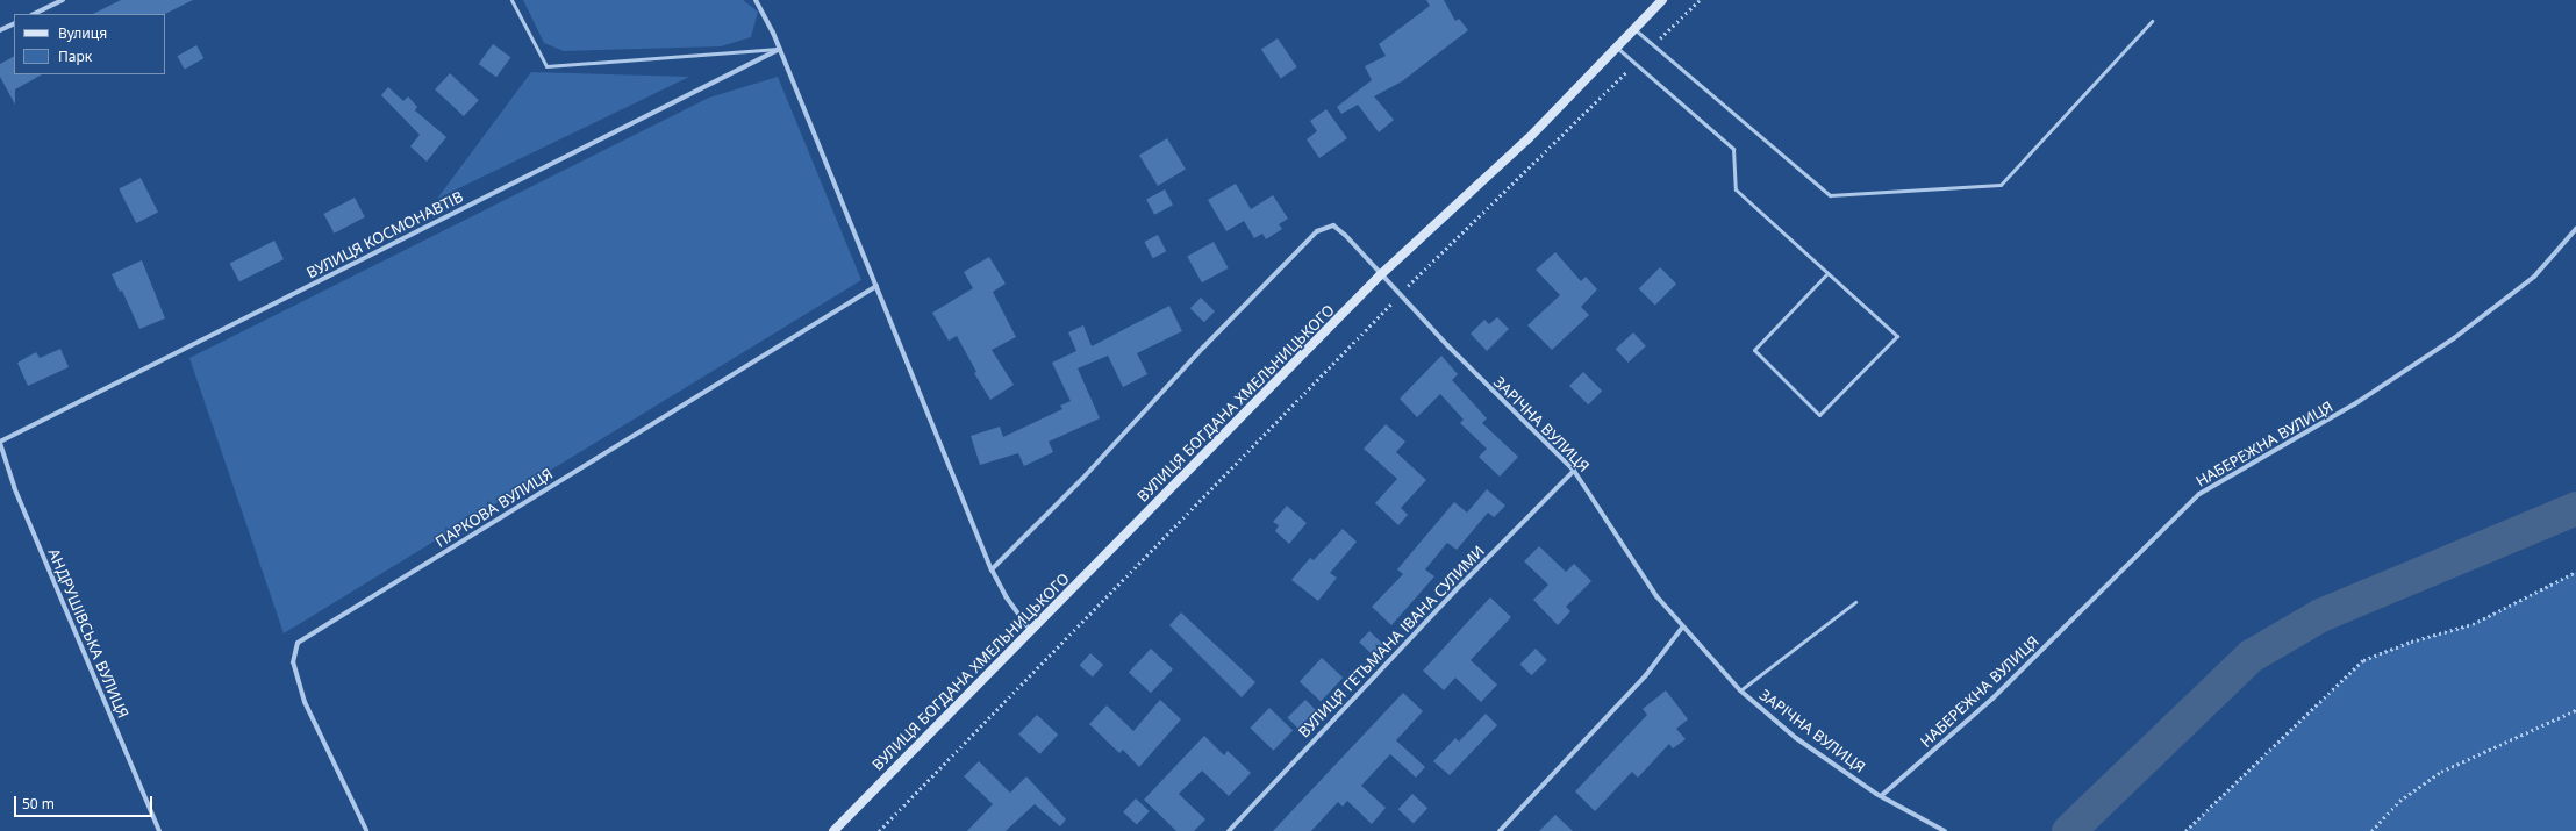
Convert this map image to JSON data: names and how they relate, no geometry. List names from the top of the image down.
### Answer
{
  "streets": {
    "main road": ["ВУЛИЦЯ БОГДАНА ХМЕЛЬНИЦЬКОГО"],
    "street": [
      "ВУЛИЦЯ КОСМОНАВТІВ",
      "ЗАРІЧНА ВУЛИЦЯ",
      "НАБЕРЕЖНА ВУЛИЦЯ",
      "ПАРКОВА ВУЛИЦЯ",
      "АНДРУШІВСЬКА ВУЛИЦЯ",
      "ВУЛИЦЯ ГЕТЬМАНА ІВАНА СУЛИМИ"
    ]
  },
  "crossings": [
    ["ВУЛИЦЯ КОСМОНАВТІВ", "АНДРУШІВСЬКА ВУЛИЦЯ"],
    ["ВУЛИЦЯ БОГДАНА ХМЕЛЬНИЦЬКОГО", "ЗАРІЧНА ВУЛИЦЯ"],
    ["ЗАРІЧНА ВУЛИЦЯ", "НАБЕРЕЖНА ВУЛИЦЯ"],
    ["ЗАРІЧНА ВУЛИЦЯ", "ВУЛИЦЯ ГЕТЬМАНА ІВАНА СУЛИМИ"]
  ],
  "legend": ["Вулиця", "Парк"],
  "scale_bar": "50 m"
}
